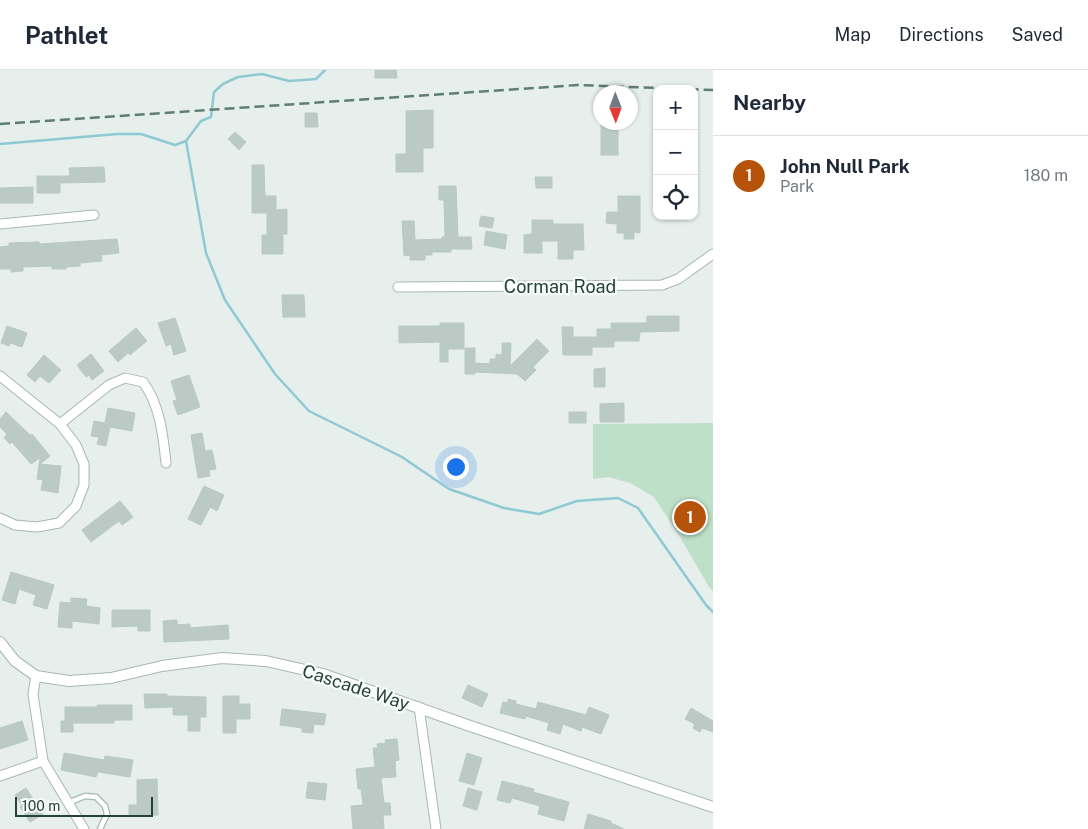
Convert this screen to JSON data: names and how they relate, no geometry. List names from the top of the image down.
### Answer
{
  "streets": {
    "street": ["Corman Road", "Cascade Way"]
  },
  "scale_bar": "100 m",
  "north": "bottom",
  "page": {
    "header": "Pathlet",
    "nav": ["Map", "Directions", "Saved"],
    "heading": "Nearby",
    "map_buttons": ["+", "−"],
    "list": [
      {
        "mark": "1",
        "name": "John Null Park",
        "note": "Park",
        "value": "180 m"
      }
    ],
    "pins": "1",
    "scale": "100 m"
  }
}
